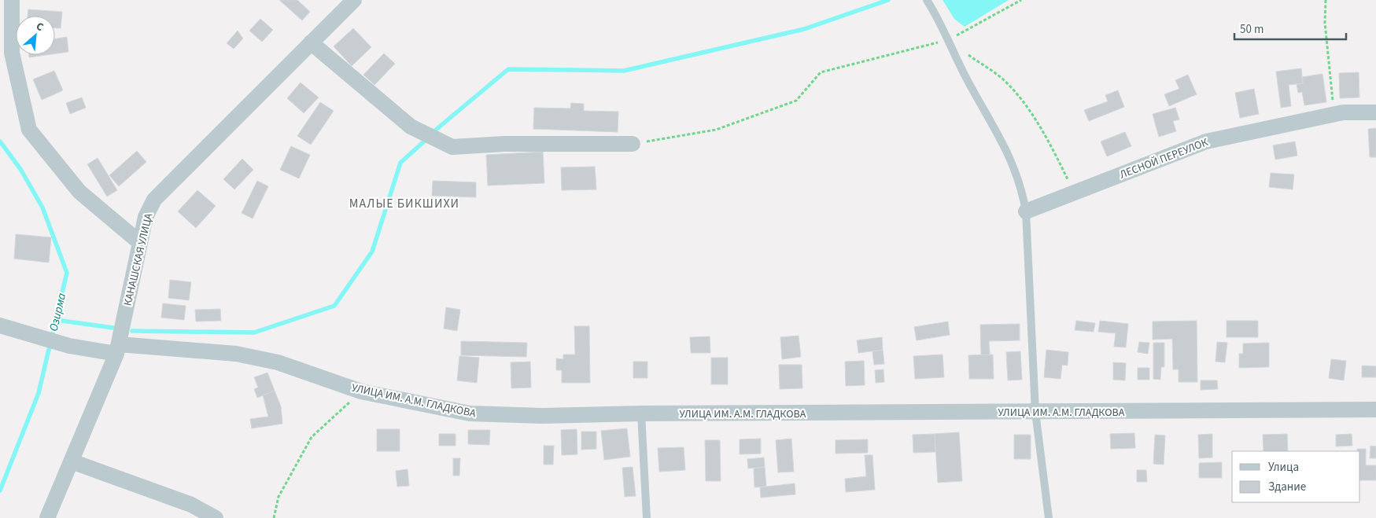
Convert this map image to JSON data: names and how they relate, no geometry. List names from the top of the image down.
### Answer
{
  "streets": {
    "street": ["ЛЕСНОЙ ПЕРЕУЛОК", "КАНАШСКАЯ УЛИЦА", "УЛИЦА ИМ. А.М. ГЛАДКОВА"]
  },
  "crossings": [
    ["КАНАШСКАЯ УЛИЦА", "УЛИЦА ИМ. А.М. ГЛАДКОВА"]
  ],
  "districts": ["МАЛЫЕ БИКШИХИ"],
  "water": ["Озирма"],
  "legend": ["Улица", "Здание"],
  "scale_bar": "50 m",
  "north": "top right"
}
